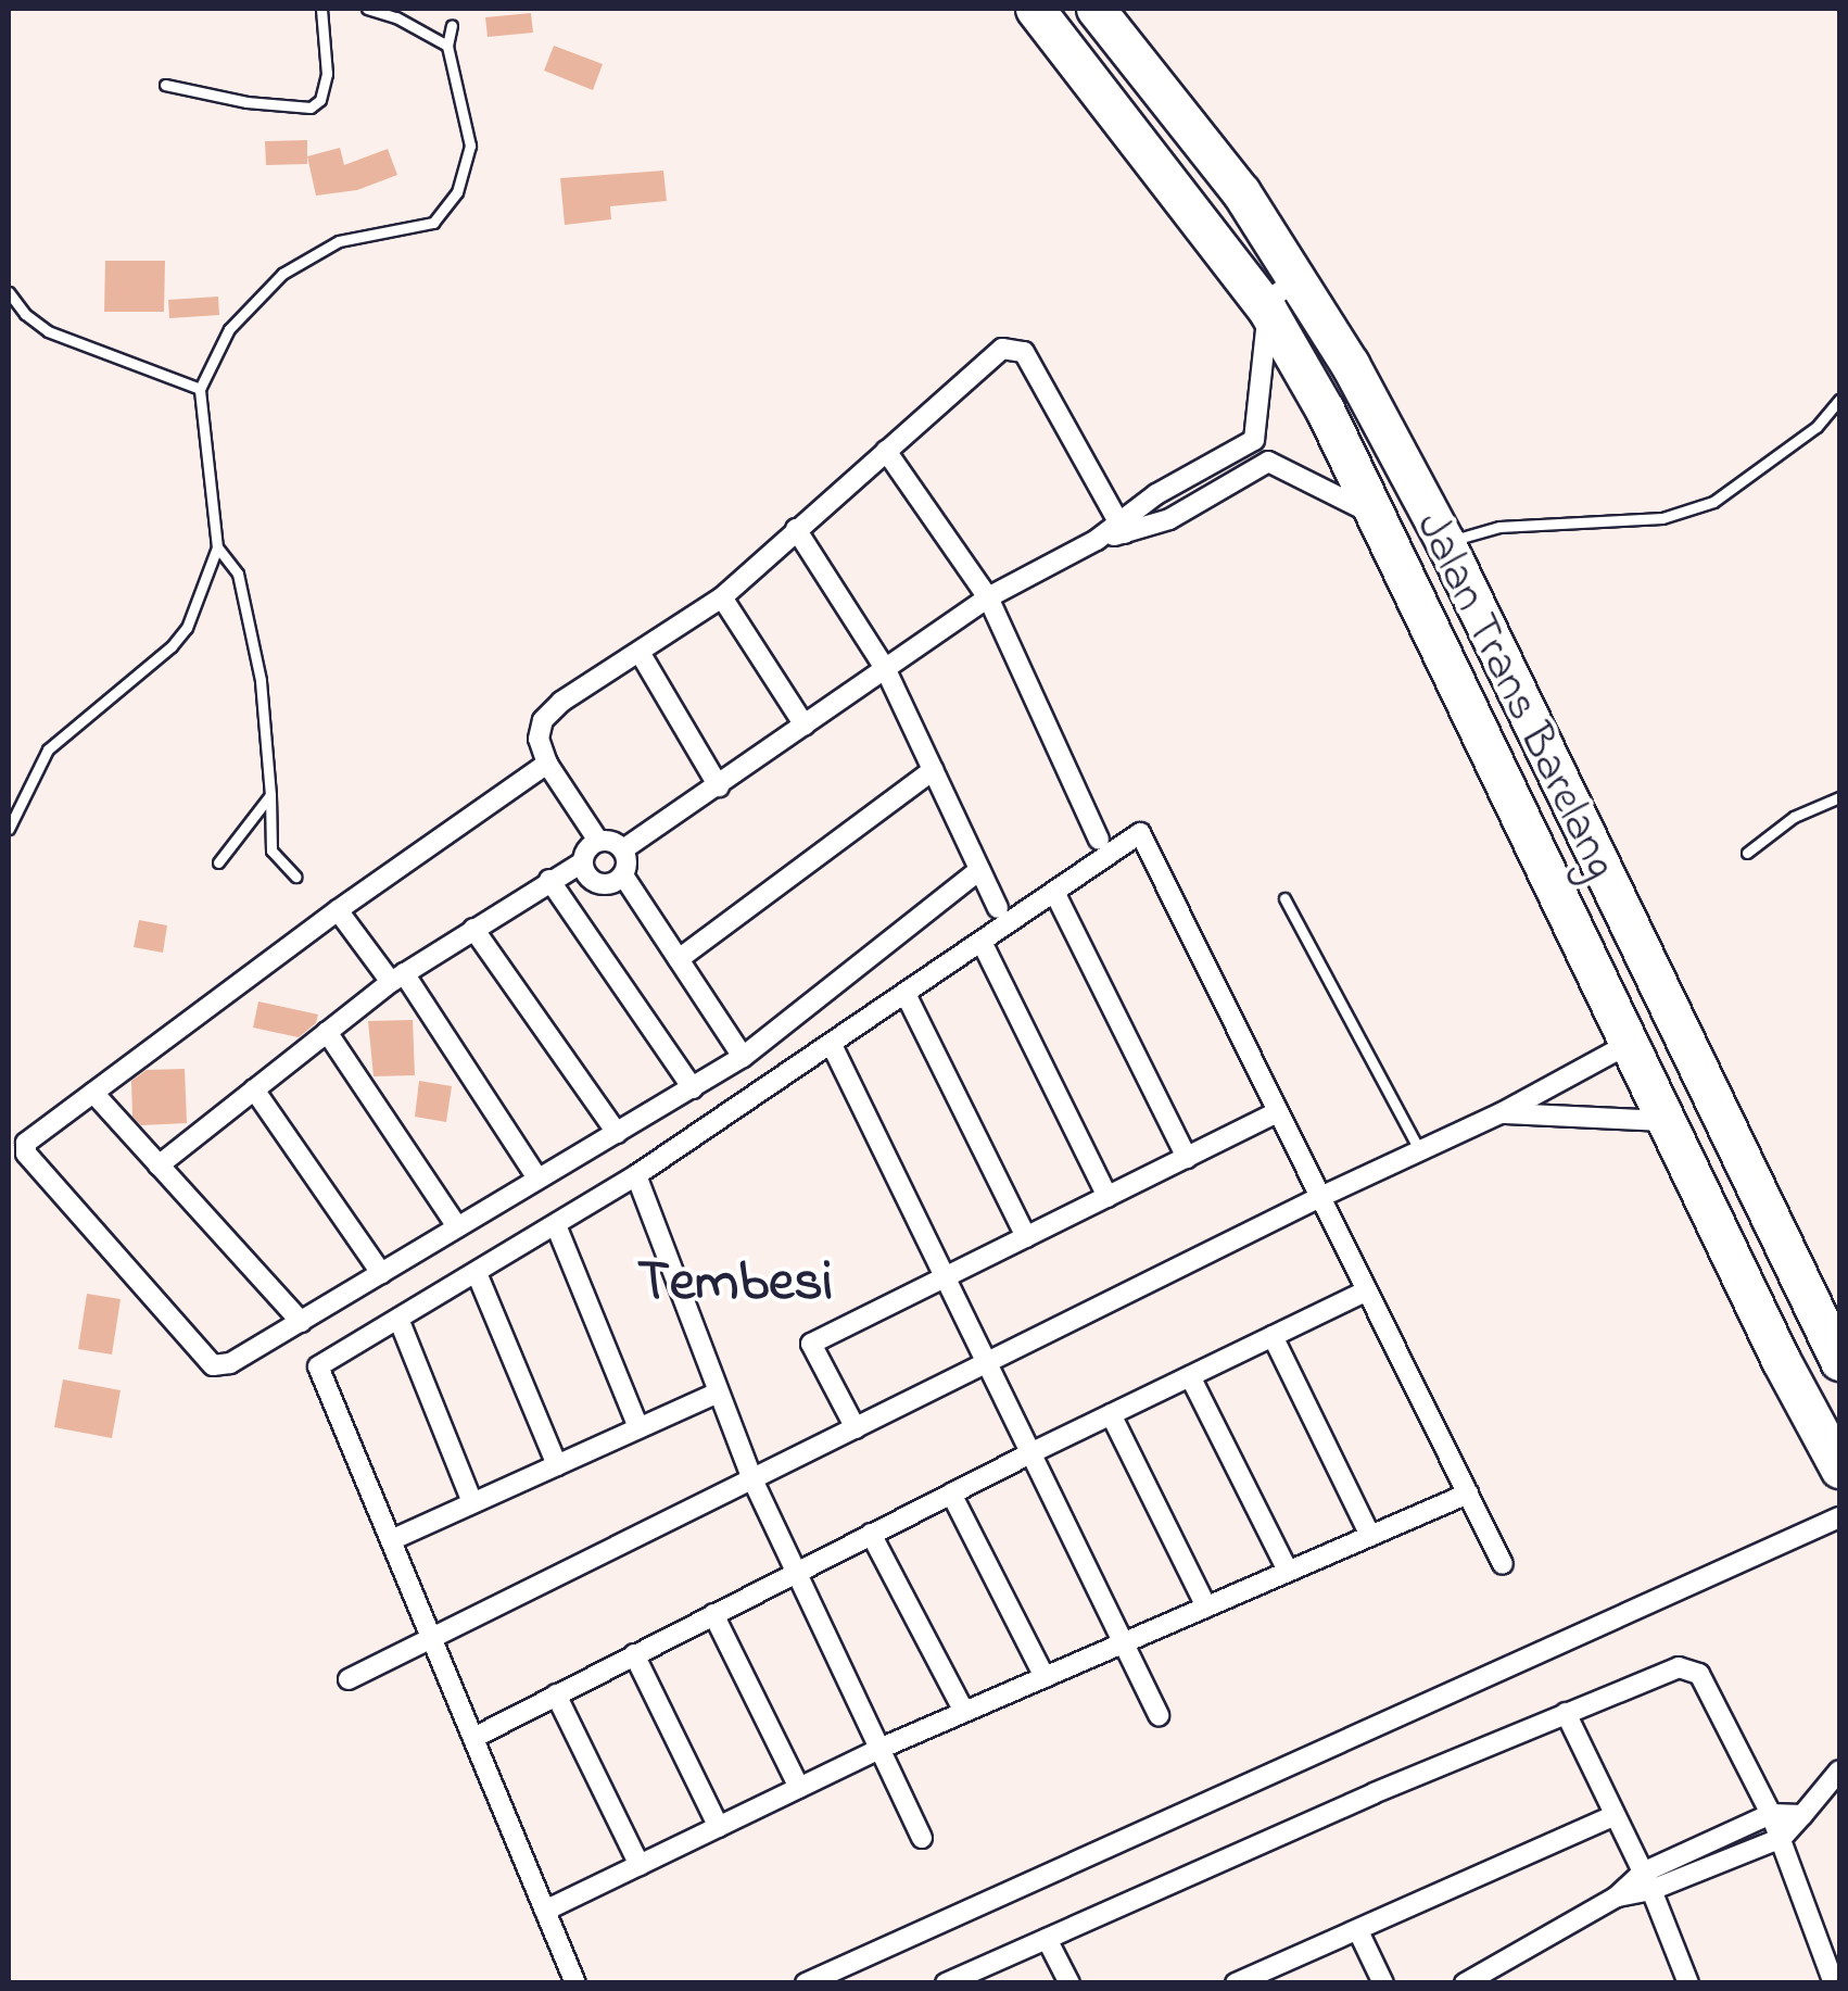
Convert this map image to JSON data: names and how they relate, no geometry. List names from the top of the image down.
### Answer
{
  "streets": {
    "highway": ["Jalan Trans Barelang"]
  },
  "districts": ["Tembesi"]
}
